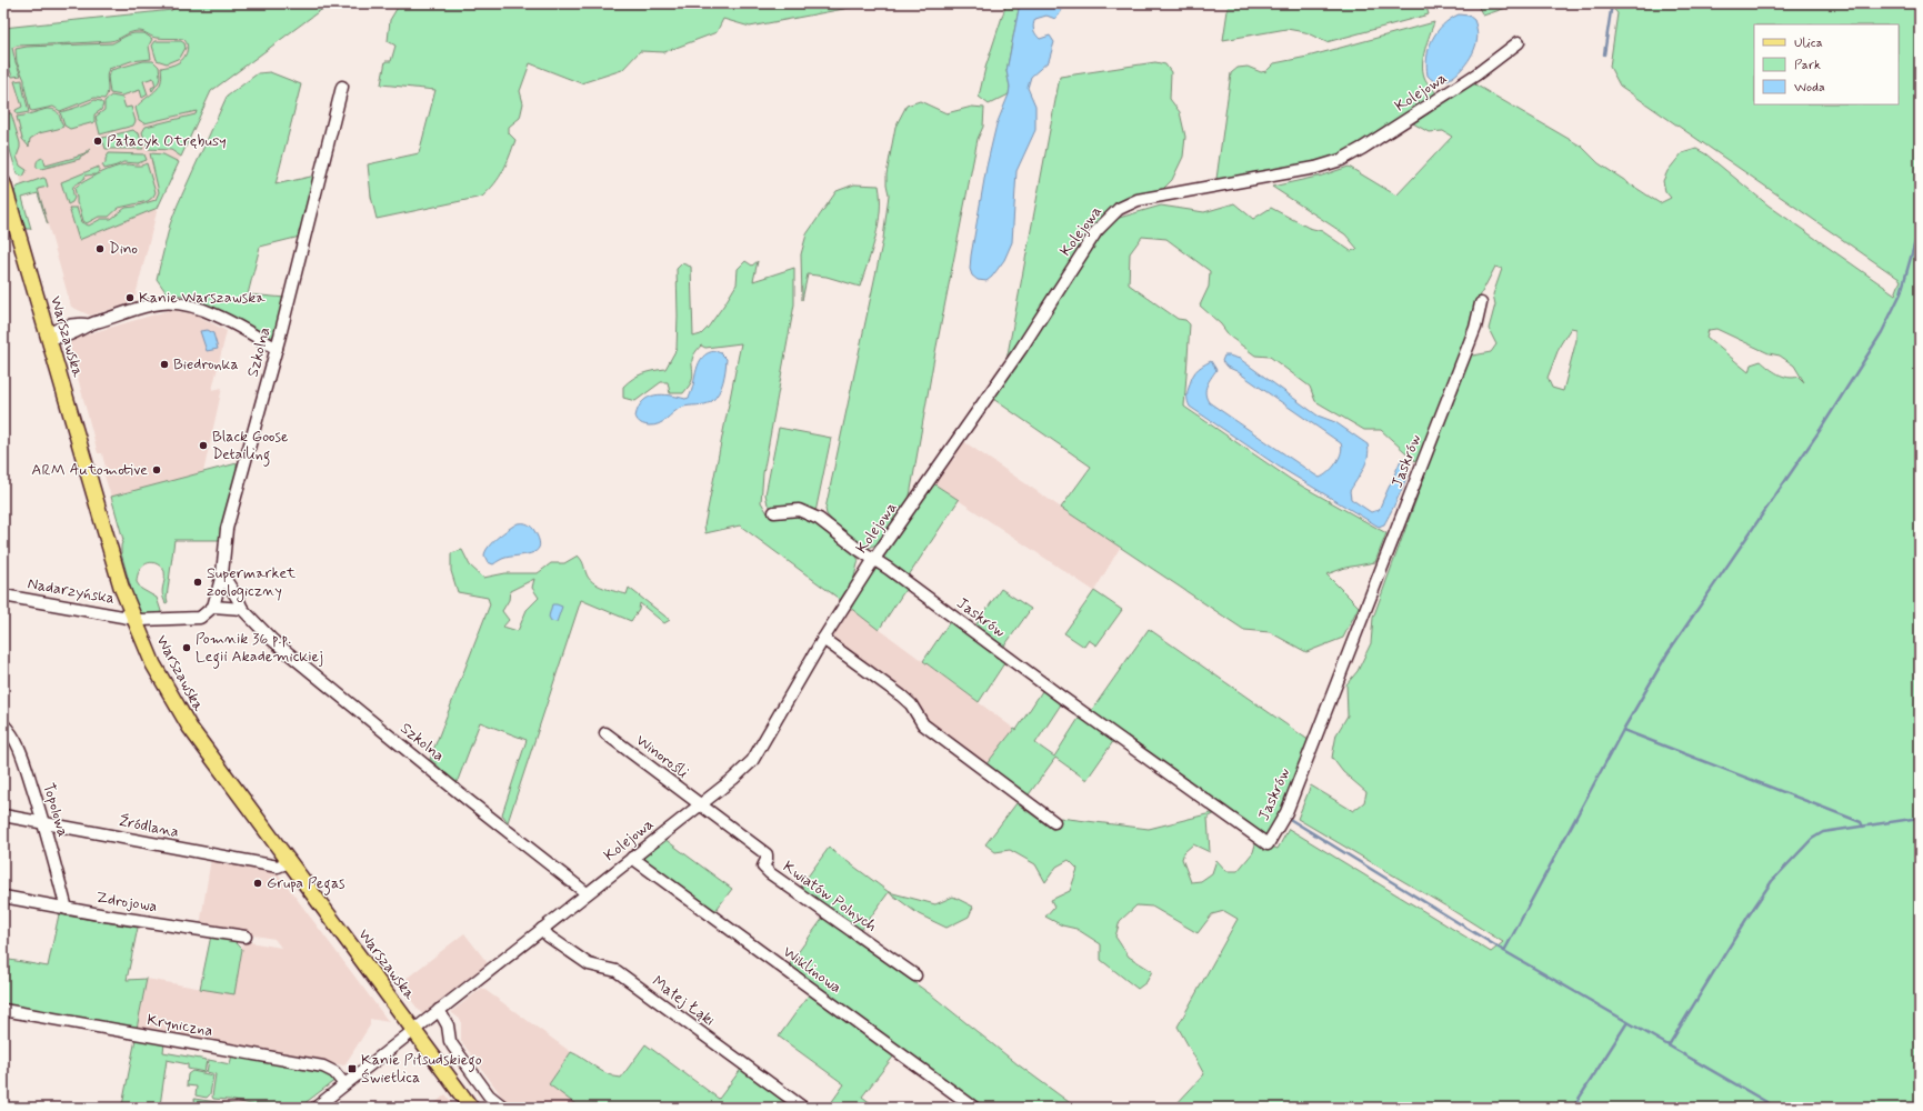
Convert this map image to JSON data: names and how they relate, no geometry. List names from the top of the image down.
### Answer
{
  "streets": {
    "main road": ["Warszawska"],
    "street": [
      "Kolejowa",
      "Szkolna",
      "Jaskrów",
      "Nadarzyńska",
      "Winorośli",
      "Topolowa",
      "Źródlana",
      "Kwiatów Polnych",
      "Zdrojowa",
      "Wiklinowa",
      "Małej Łąki",
      "Kryniczna"
    ]
  },
  "crossings": [
    ["Kolejowa", "Warszawska"],
    ["Kolejowa", "Szkolna"],
    ["Kolejowa", "Jaskrów"],
    ["Kolejowa", "Winorośli"],
    ["Kolejowa", "Kwiatów Polnych"],
    ["Kolejowa", "Wiklinowa"],
    ["Kolejowa", "Małej Łąki"],
    ["Kolejowa", "Kryniczna"],
    ["Warszawska", "Nadarzyńska"],
    ["Warszawska", "Źródlana"],
    ["Winorośli", "Kwiatów Polnych"],
    ["Topolowa", "Źródlana"],
    ["Topolowa", "Zdrojowa"]
  ],
  "places": {
    "other": [
      "Pałacyk Otrębusy",
      "Dino",
      "Kanie Warszawska",
      "Biedronka",
      "Black Goose Detailing",
      "ARM Automotive",
      "Supermarket zoologiczny",
      "Pomnik 36 p.p. Legii Akademickiej",
      "Grupa Pegas"
    ],
    "transit": ["Kanie Piłsudskiego Świetlica"]
  },
  "legend": ["Ulica", "Park", "Woda"]
}
